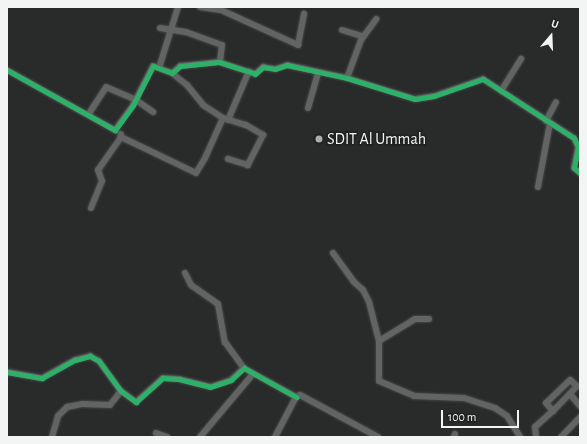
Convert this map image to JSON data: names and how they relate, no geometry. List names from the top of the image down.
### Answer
{
  "places": ["SDIT Al Ummah"],
  "scale_bar": "100 m",
  "north": "top"
}
